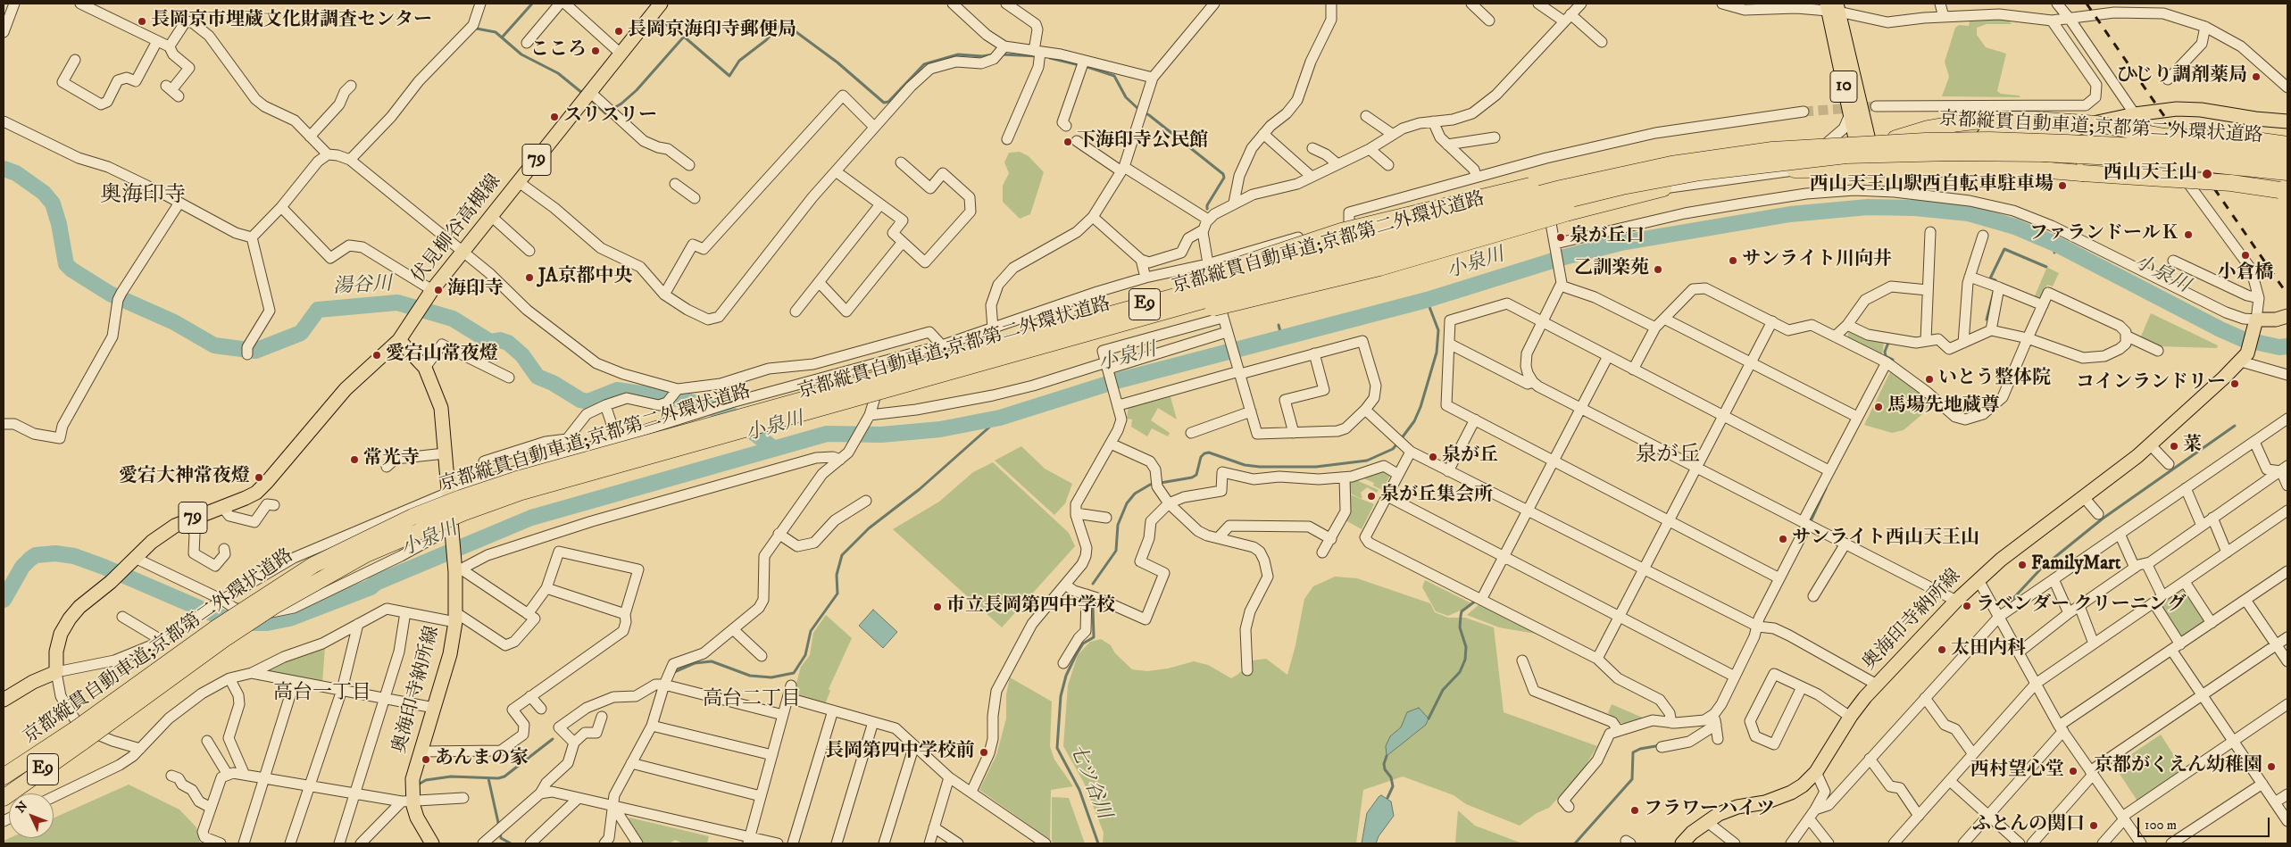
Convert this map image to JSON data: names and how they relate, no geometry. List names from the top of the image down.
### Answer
{
  "streets": {
    "highway": ["京都縦貫自動車道;京都第二外環状道路", "E9"],
    "main road": [
      "10",
      "79",
      "伏見柳谷高槻線",
      "奥海印寺納所線"
    ]
  },
  "crossings": [
    ["伏見柳谷高槻線", "奥海印寺納所線"]
  ],
  "districts": [
    "奥海印寺",
    "泉が丘",
    "高台一丁目",
    "高台二丁目"
  ],
  "water": ["小泉川", "湯谷川", "七ツ谷川"],
  "places": [
    "長岡京市埋蔵文化財調査センター",
    "長岡京海印寺郵便局",
    "こころ",
    "ひじり調剤薬局",
    "スリスリー",
    "下海印寺公民館",
    "西山天王山",
    "西山天王山駅西自転車駐車場",
    "ファランドールＫ",
    "泉が丘口",
    "小倉橋",
    "サンライト川向井",
    "乙訓楽苑",
    "JA京都中央",
    "海印寺",
    "愛宕山常夜燈",
    "いとう整体院",
    "コインランドリー",
    "馬場先地蔵尊",
    "菜",
    "泉が丘",
    "常光寺",
    "愛宕大神常夜燈",
    "泉が丘集会所",
    "サンライト西山天王山",
    "FamilyMart",
    "ラベンダー クリーニング",
    "市立長岡第四中学校",
    "太田内科",
    "長岡第四中学校前",
    "あんまの家",
    "京都がくえん幼稚園",
    "西村望心堂",
    "フラワーハイツ",
    "ふとんの関口"
  ],
  "scale_bar": "100 m",
  "north": "top left"
}
